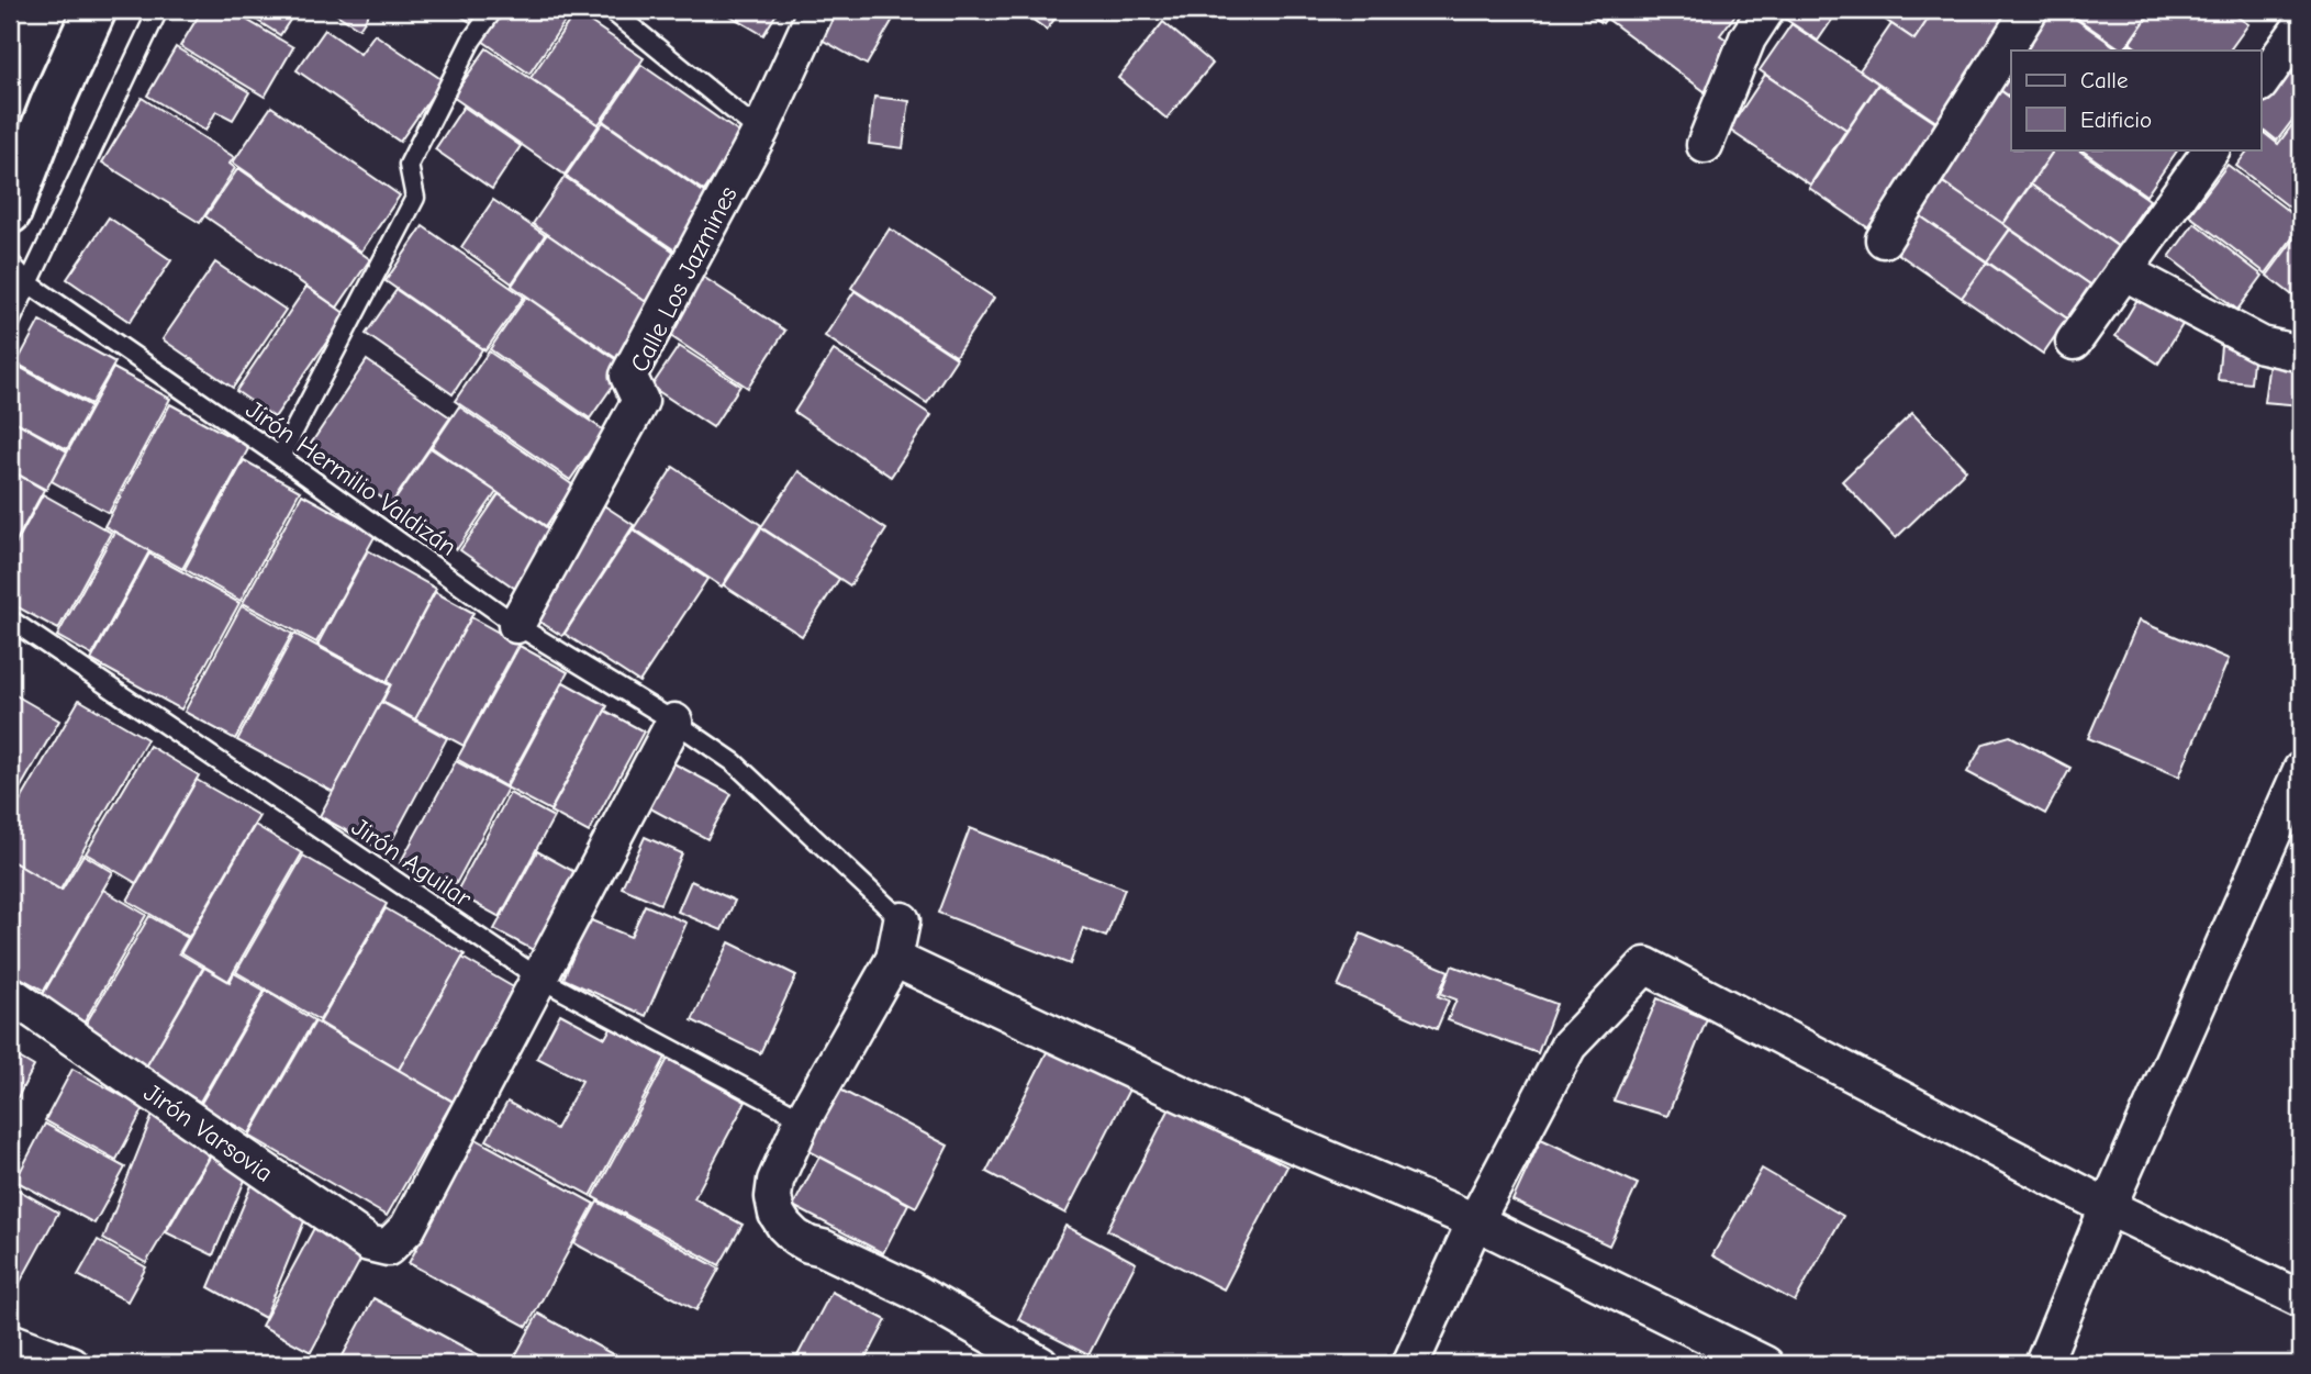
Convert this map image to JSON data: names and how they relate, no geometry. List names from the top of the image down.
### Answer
{
  "streets": {
    "street": ["Calle Los Jazmines", "Jirón Varsovia"],
    "lane": ["Jirón Hermilio Valdizán", "Jirón Aguilar"]
  },
  "crossings": [
    ["Calle Los Jazmines", "Jirón Hermilio Valdizán"],
    ["Jirón Aguilar", "Jirón Varsovia"]
  ],
  "legend": ["Calle", "Edificio"]
}
